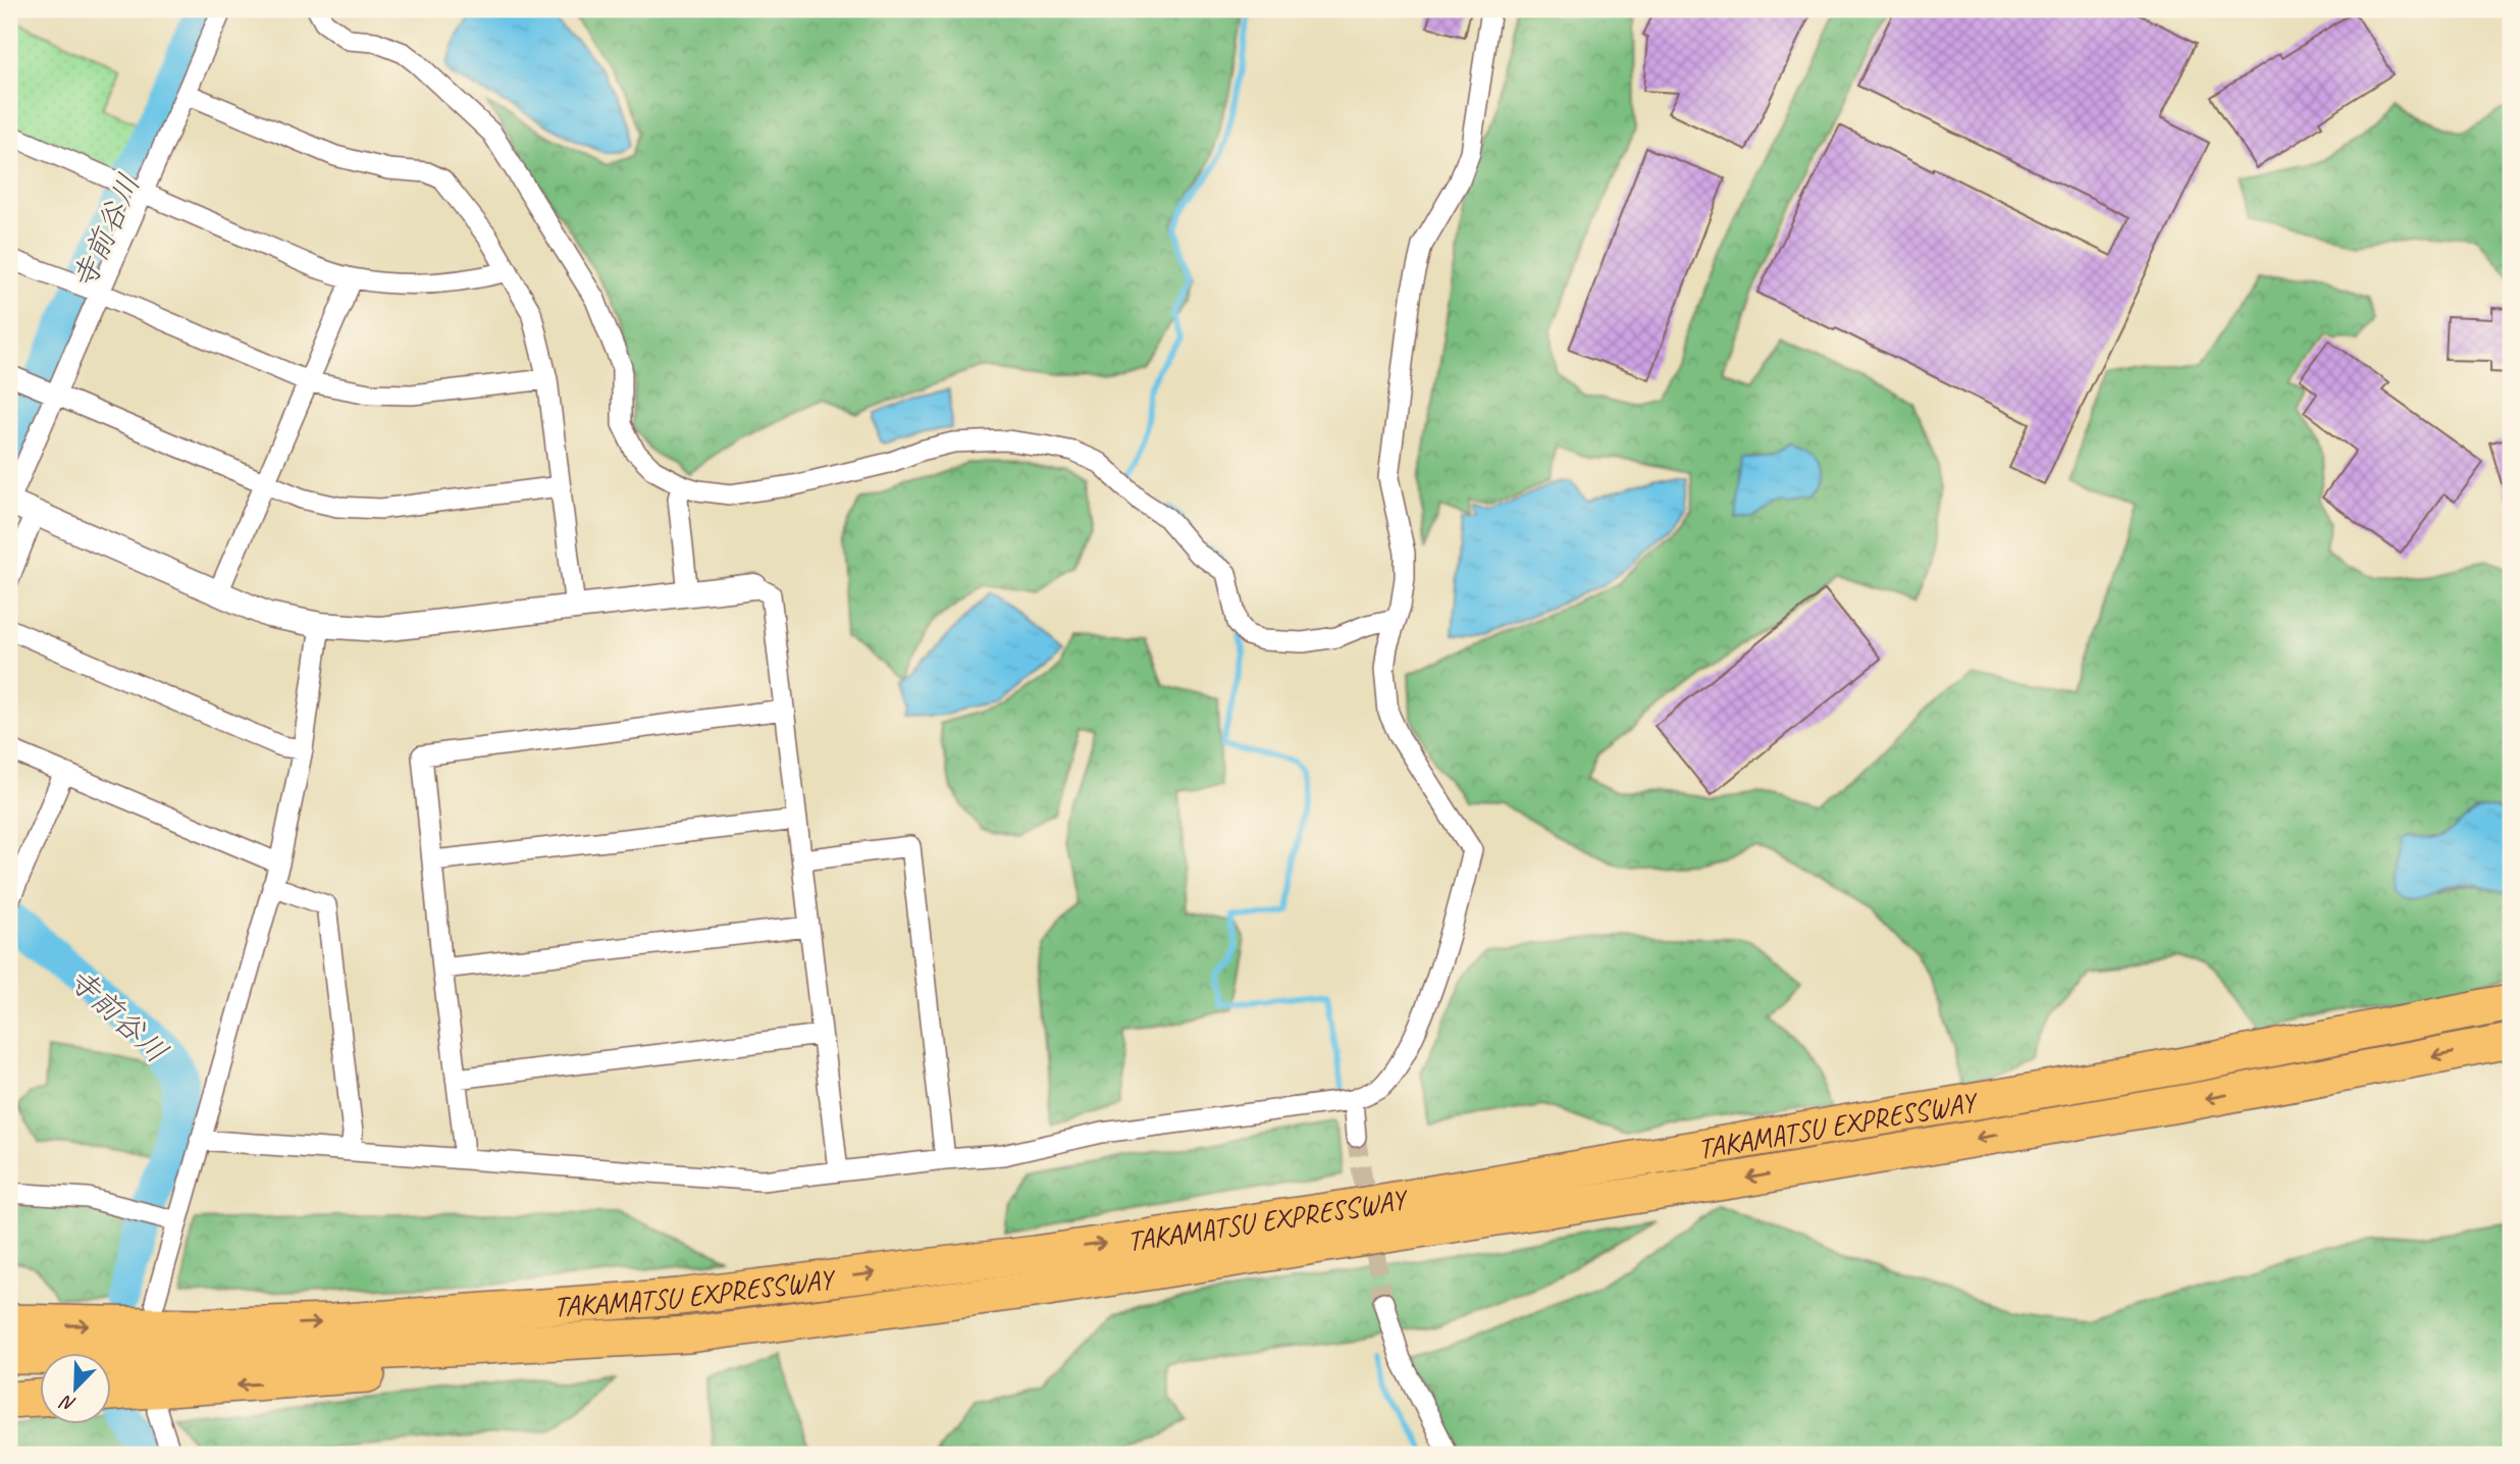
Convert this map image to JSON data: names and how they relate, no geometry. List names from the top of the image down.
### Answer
{
  "streets": {
    "highway": ["TAKAMATSU EXPRESSWAY"]
  },
  "water": ["寺前谷川"],
  "north": "bottom left"
}
